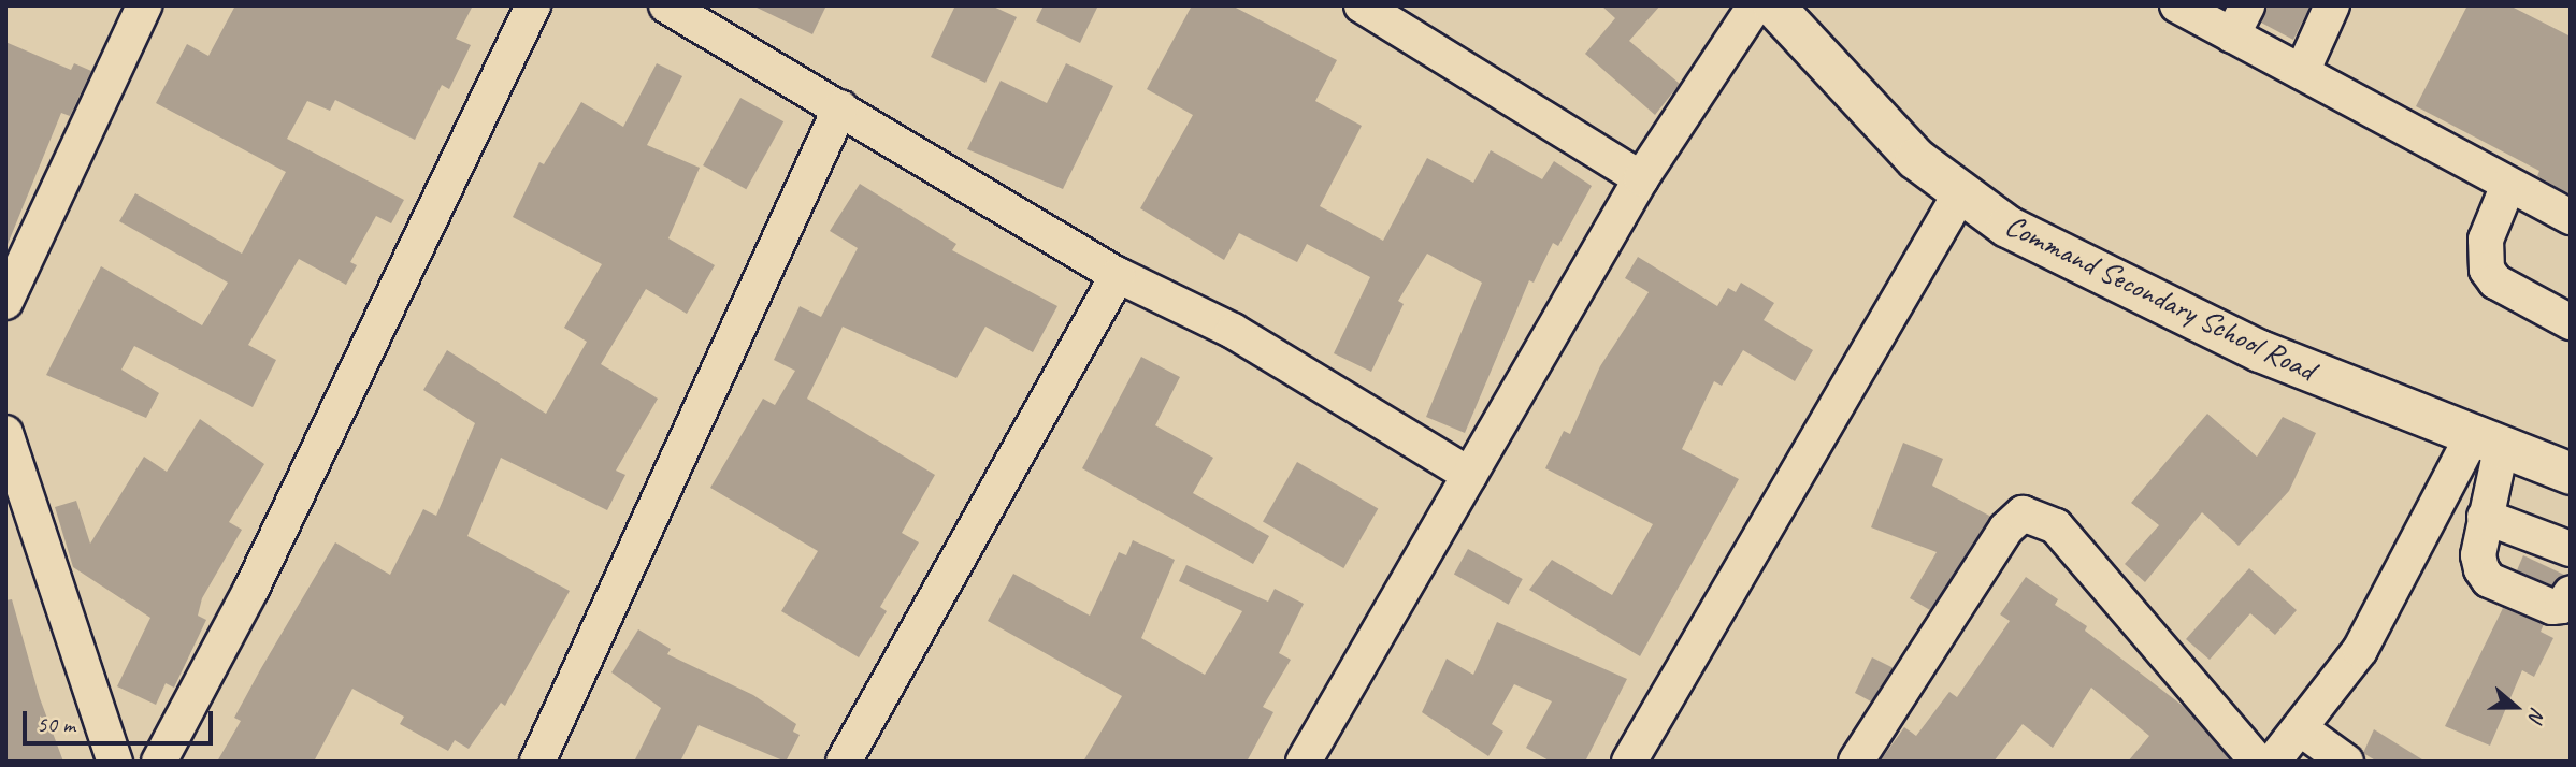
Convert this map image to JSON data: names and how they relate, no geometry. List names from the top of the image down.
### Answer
{
  "streets": {
    "main road": ["Command Secondary School Road"]
  },
  "scale_bar": "50 m",
  "north": "right"
}
